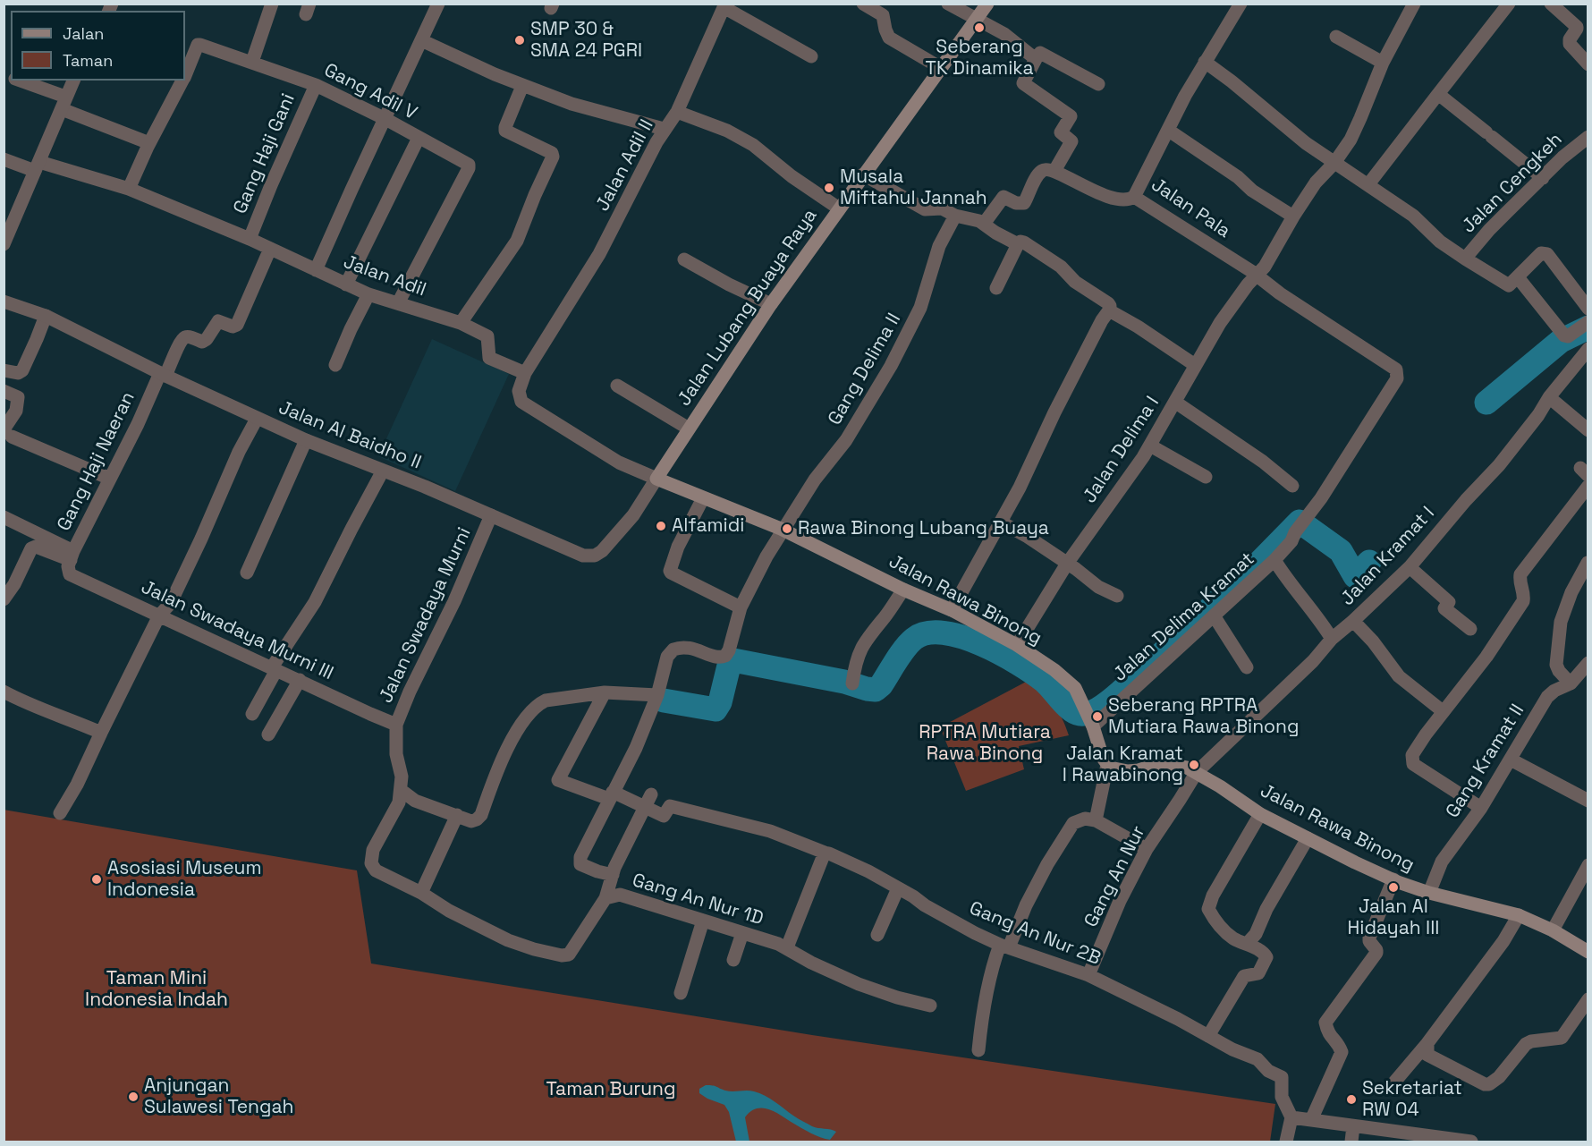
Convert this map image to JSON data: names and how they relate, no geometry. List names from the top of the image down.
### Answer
{
  "streets": {
    "main road": ["Jalan Lubang Buaya Raya", "Jalan Rawa Binong"],
    "street": [
      "Gang Adil V",
      "Gang Haji Gani",
      "Jalan Adil II",
      "Jalan Cengkeh",
      "Jalan Pala",
      "Jalan Adil",
      "Gang Delima II",
      "Jalan Al Baidho II",
      "Jalan Delima I",
      "Gang Haji Naeran",
      "Jalan Kramat I",
      "Jalan Swadaya Murni",
      "Jalan Delima Kramat",
      "Jalan Swadaya Murni III",
      "Gang Kramat II",
      "Gang An Nur",
      "Gang An Nur 1D",
      "Gang An Nur 2B"
    ]
  },
  "crossings": [
    ["Gang Adil V", "Gang Haji Gani"],
    ["Gang Adil V", "Jalan Adil"],
    ["Gang Haji Gani", "Jalan Adil"],
    ["Jalan Adil II", "Jalan Adil"],
    ["Jalan Adil II", "Jalan Lubang Buaya Raya"],
    ["Jalan Pala", "Jalan Delima I"],
    ["Jalan Pala", "Jalan Delima Kramat"],
    ["Jalan Adil", "Gang Haji Naeran"],
    ["Jalan Lubang Buaya Raya", "Jalan Al Baidho II"],
    ["Jalan Lubang Buaya Raya", "Jalan Rawa Binong"],
    ["Gang Delima II", "Jalan Rawa Binong"],
    ["Jalan Al Baidho II", "Gang Haji Naeran"],
    ["Jalan Al Baidho II", "Jalan Rawa Binong"],
    ["Jalan Al Baidho II", "Jalan Swadaya Murni"],
    ["Jalan Delima I", "Jalan Rawa Binong"],
    ["Gang Haji Naeran", "Jalan Swadaya Murni III"],
    ["Jalan Kramat I", "Jalan Rawa Binong"],
    ["Jalan Kramat I", "Gang An Nur"],
    ["Jalan Rawa Binong", "Jalan Delima Kramat"],
    ["Jalan Rawa Binong", "Gang Kramat II"],
    ["Jalan Rawa Binong", "Gang An Nur"],
    ["Jalan Swadaya Murni", "Jalan Swadaya Murni III"],
    ["Jalan Swadaya Murni", "Gang An Nur 1D"],
    ["Gang An Nur", "Gang An Nur 2B"]
  ],
  "parks": ["RPTRA Mutiara Rawa Binong", "Taman Mini Indonesia Indah", "Taman Burung"],
  "places": [
    "Seberang TK Dinamika",
    "SMP 30 & SMA 24 PGRI",
    "Musala Miftahul Jannah",
    "Alfamidi",
    "Rawa Binong Lubang Buaya",
    "Seberang RPTRA Mutiara Rawa Binong",
    "Jalan Kramat I Rawabinong",
    "Asosiasi Museum Indonesia",
    "Jalan Al Hidayah III",
    "Anjungan Sulawesi Tengah",
    "Sekretariat RW 04"
  ],
  "legend": ["Jalan", "Taman"]
}
